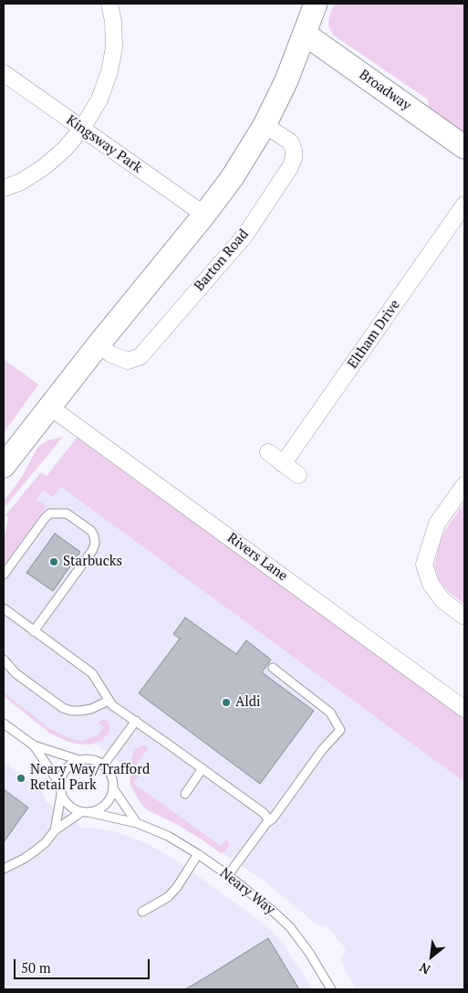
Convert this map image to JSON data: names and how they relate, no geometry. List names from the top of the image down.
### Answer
{
  "streets": {
    "main road": ["Broadway"],
    "street": [
      "Kingsway Park",
      "Barton Road",
      "Eltham Drive",
      "Rivers Lane"
    ],
    "lane": ["Neary Way"]
  },
  "places": ["Starbucks", "Aldi", "Neary Way/Trafford Retail Park"],
  "scale_bar": "50 m",
  "north": "bottom left"
}
